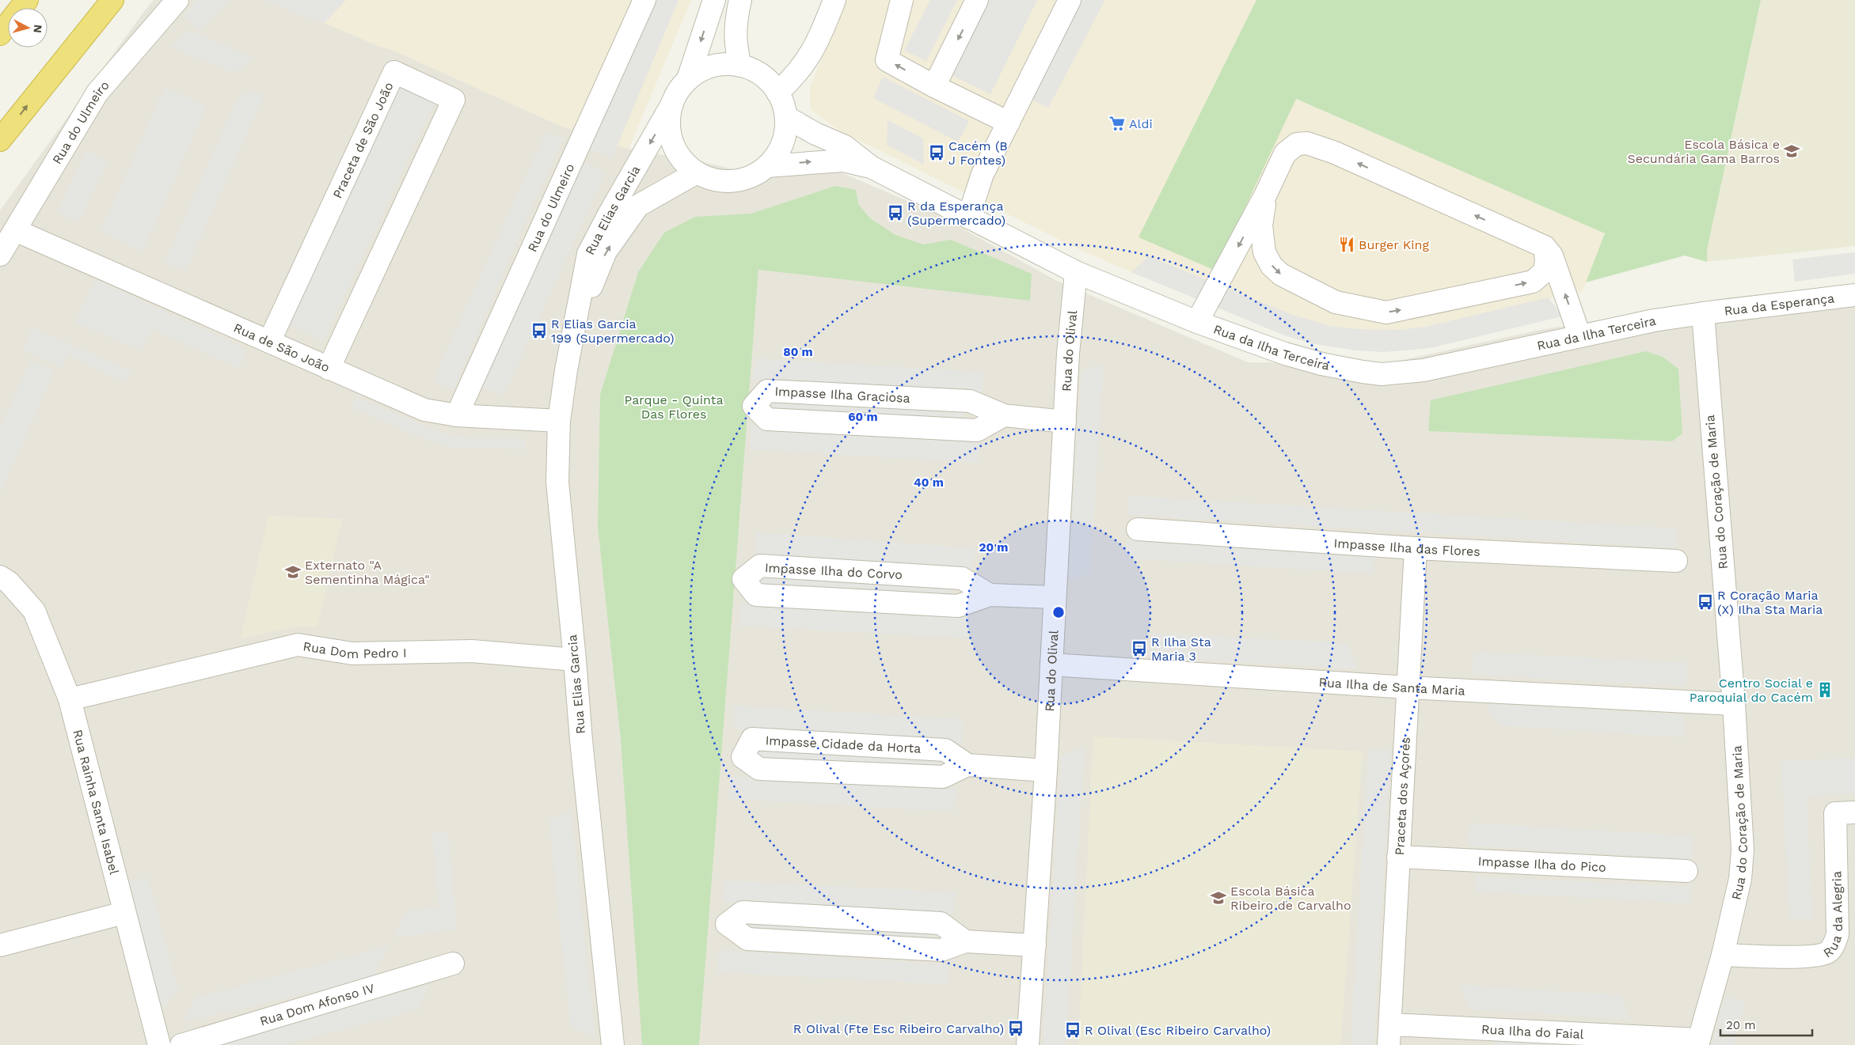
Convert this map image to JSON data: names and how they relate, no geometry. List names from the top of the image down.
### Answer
{
  "streets": {
    "street": [
      "Rua do Ulmeiro",
      "Praceta de São João",
      "Rua Elias Garcia",
      "Rua da Esperança",
      "Rua da Ilha Terceira",
      "Rua de São João",
      "Rua do Olival",
      "Impasse Ilha Graciosa",
      "Rua do Coração de Maria",
      "Impasse Ilha das Flores",
      "Impasse Ilha do Corvo",
      "Rua Dom Pedro I",
      "Rua Ilha de Santa Maria",
      "Impasse Cidade da Horta",
      "Praceta dos Açores",
      "Rua Rainha Santa Isabel",
      "Impasse Ilha do Pico",
      "Rua da Alegria",
      "Rua Dom Afonso IV",
      "Rua Ilha do Faial"
    ]
  },
  "crossings": [
    ["Rua do Ulmeiro", "Rua de São João"],
    ["Praceta de São João", "Rua de São João"],
    ["Rua Elias Garcia", "Rua da Ilha Terceira"],
    ["Rua Elias Garcia", "Rua de São João"],
    ["Rua Elias Garcia", "Rua Dom Pedro I"],
    ["Rua da Esperança", "Rua da Ilha Terceira"],
    ["Rua da Esperança", "Rua do Coração de Maria"],
    ["Rua da Ilha Terceira", "Rua do Olival"],
    ["Rua da Ilha Terceira", "Rua do Coração de Maria"],
    ["Rua do Olival", "Impasse Ilha Graciosa"],
    ["Rua do Olival", "Impasse Ilha do Corvo"],
    ["Rua do Olival", "Rua Ilha de Santa Maria"],
    ["Rua do Olival", "Impasse Cidade da Horta"],
    ["Rua do Coração de Maria", "Rua Ilha de Santa Maria"],
    ["Rua do Coração de Maria", "Rua da Alegria"],
    ["Rua do Coração de Maria", "Rua Ilha do Faial"],
    ["Impasse Ilha das Flores", "Praceta dos Açores"],
    ["Rua Dom Pedro I", "Rua Rainha Santa Isabel"],
    ["Rua Ilha de Santa Maria", "Praceta dos Açores"],
    ["Praceta dos Açores", "Impasse Ilha do Pico"],
    ["Praceta dos Açores", "Rua Ilha do Faial"]
  ],
  "parks": ["Parque - Quinta Das Flores"],
  "places": {
    "supermarket": ["Aldi"],
    "school or university": ["Escola Básica e Secundária Gama Barros", "Externato \"A Sementinha Mágica\"", "Escola Básica Ribeiro de Carvalho"],
    "bus stop": [
      "Cacém (B J Fontes)",
      "R da Esperança (Supermercado)",
      "R Elias Garcia 199 (Supermercado)",
      "R Coração Maria (X) Ilha Sta Maria",
      "R Ilha Sta Maria 3",
      "R Olival (Fte Esc Ribeiro Carvalho)",
      "R Olival (Esc Ribeiro Carvalho)"
    ],
    "restaurant": ["Burger King"],
    "building": ["Centro Social e Paroquial do Cacém"]
  },
  "scale_bar": "20 m",
  "north": "right",
  "rings": [
    "80 m",
    "60 m",
    "40 m",
    "20 m"
  ]
}
